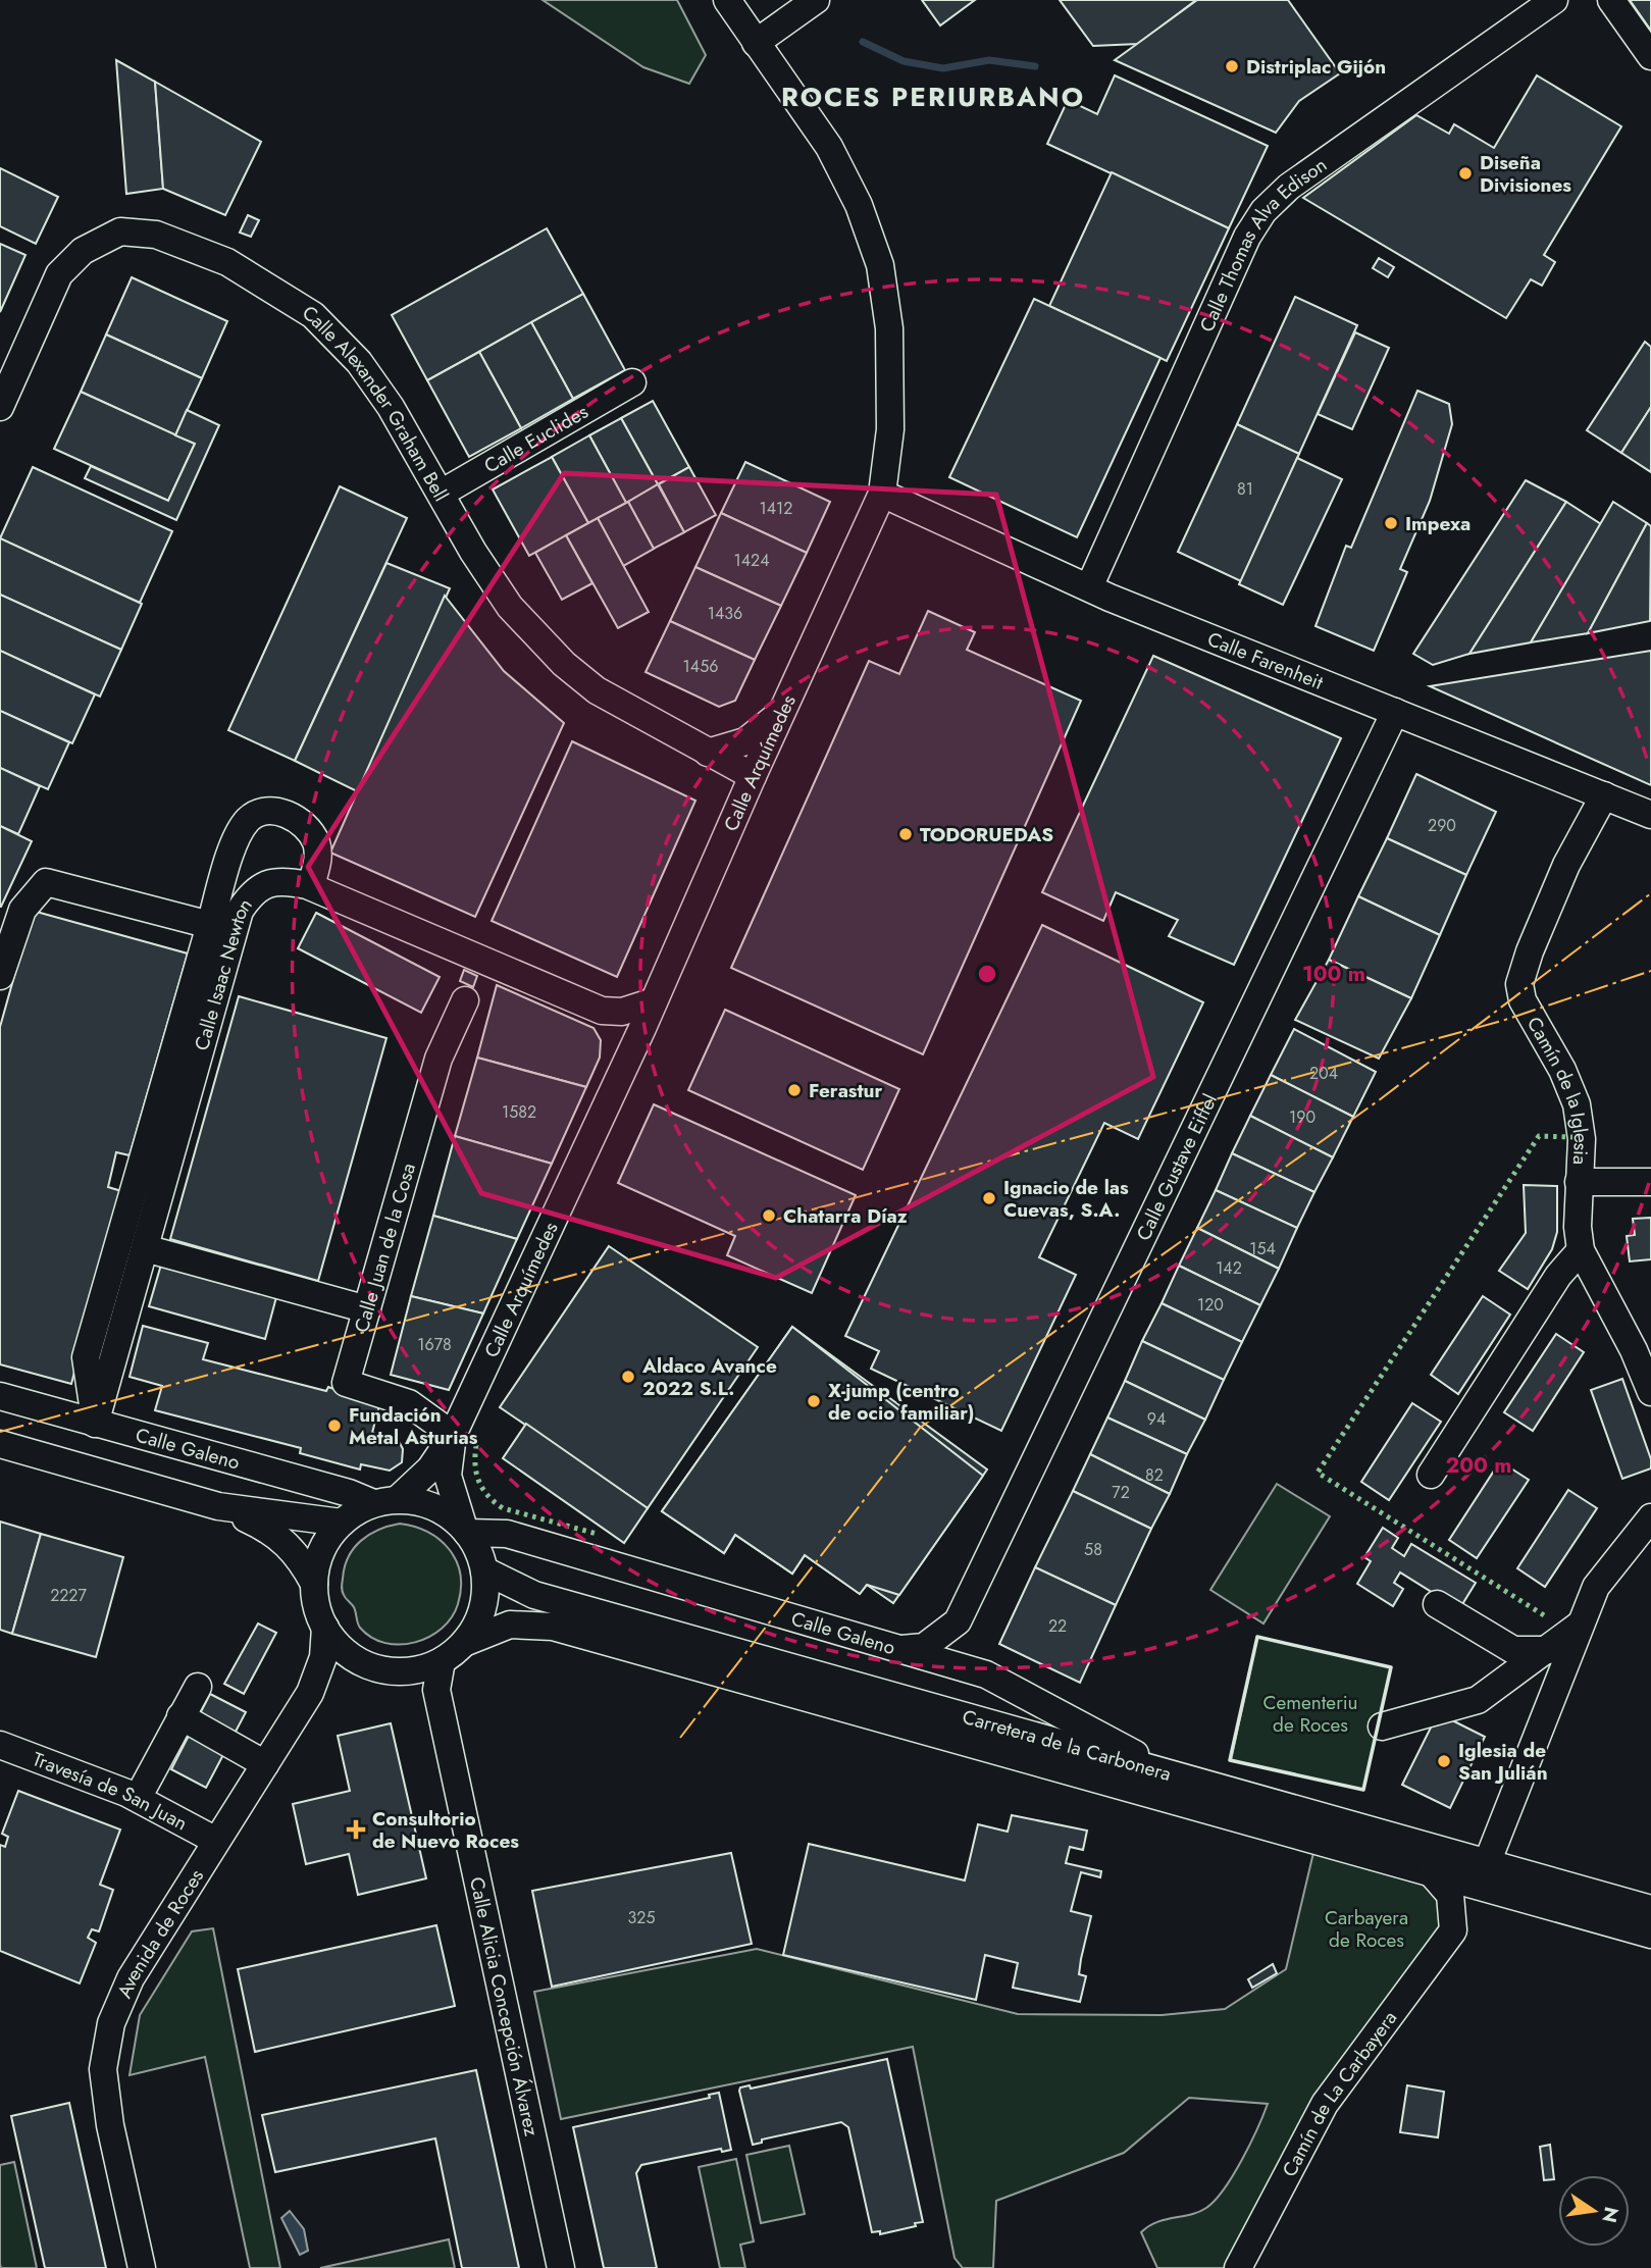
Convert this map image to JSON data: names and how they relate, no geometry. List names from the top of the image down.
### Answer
{
  "streets": {
    "street": [
      "Calle Thomas Alva Edison",
      "Calle Alexander Graham Bell",
      "Calle Euclides",
      "Calle Farenheit",
      "Calle Arquímedes",
      "Calle Isaac Newton",
      "Camín de la Iglesia",
      "Calle Gustave Eiffel",
      "Calle Juan de la Cosa",
      "Calle Galeno",
      "Carretera de la Carbonera",
      "Travesía de San Juan",
      "Avenida de Roces",
      "Calle Alicia Concepción Álvarez",
      "Camín de La Carbayera"
    ]
  },
  "crossings": [
    ["Calle Thomas Alva Edison", "Calle Farenheit"],
    ["Calle Alexander Graham Bell", "Calle Euclides"],
    ["Calle Alexander Graham Bell", "Calle Arquímedes"],
    ["Calle Farenheit", "Calle Arquímedes"],
    ["Calle Farenheit", "Camín de la Iglesia"],
    ["Calle Farenheit", "Calle Gustave Eiffel"],
    ["Calle Arquímedes", "Calle Isaac Newton"],
    ["Calle Arquímedes", "Calle Juan de la Cosa"],
    ["Calle Arquímedes", "Calle Galeno"],
    ["Calle Arquímedes", "Carretera de la Carbonera"],
    ["Calle Arquímedes", "Avenida de Roces"],
    ["Calle Arquímedes", "Calle Alicia Concepción Álvarez"],
    ["Calle Isaac Newton", "Calle Galeno"],
    ["Calle Gustave Eiffel", "Calle Galeno"],
    ["Calle Galeno", "Carretera de la Carbonera"],
    ["Calle Galeno", "Avenida de Roces"],
    ["Calle Galeno", "Calle Alicia Concepción Álvarez"],
    ["Carretera de la Carbonera", "Avenida de Roces"],
    ["Carretera de la Carbonera", "Calle Alicia Concepción Álvarez"],
    ["Carretera de la Carbonera", "Camín de La Carbayera"],
    ["Travesía de San Juan", "Avenida de Roces"],
    ["Avenida de Roces", "Calle Alicia Concepción Álvarez"]
  ],
  "districts": ["ROCES PERIURBANO"],
  "parks": ["Cementeriu de Roces", "Carbayera de Roces"],
  "places": {
    "other": [
      "Distriplac Gijón",
      "Diseña Divisiones",
      "Impexa",
      "TODORUEDAS",
      "Ferastur",
      "Ignacio de las Cuevas, S.A.",
      "Chatarra Díaz",
      "Aldaco Avance 2022 S.L.",
      "X-jump (centro de ocio familiar)",
      "Fundación Metal Asturias",
      "Iglesia de San Julián"
    ],
    "health": ["Consultorio de Nuevo Roces"]
  },
  "house_numbers": [
    "81",
    "1412",
    "1424",
    "1436",
    "1456",
    "290",
    "204",
    "1582",
    "190",
    "154",
    "142",
    "120",
    "1678",
    "94",
    "82",
    "72",
    "58",
    "2227",
    "22",
    "325"
  ],
  "north": "right",
  "rings": ["100 m", "200 m"]
}
